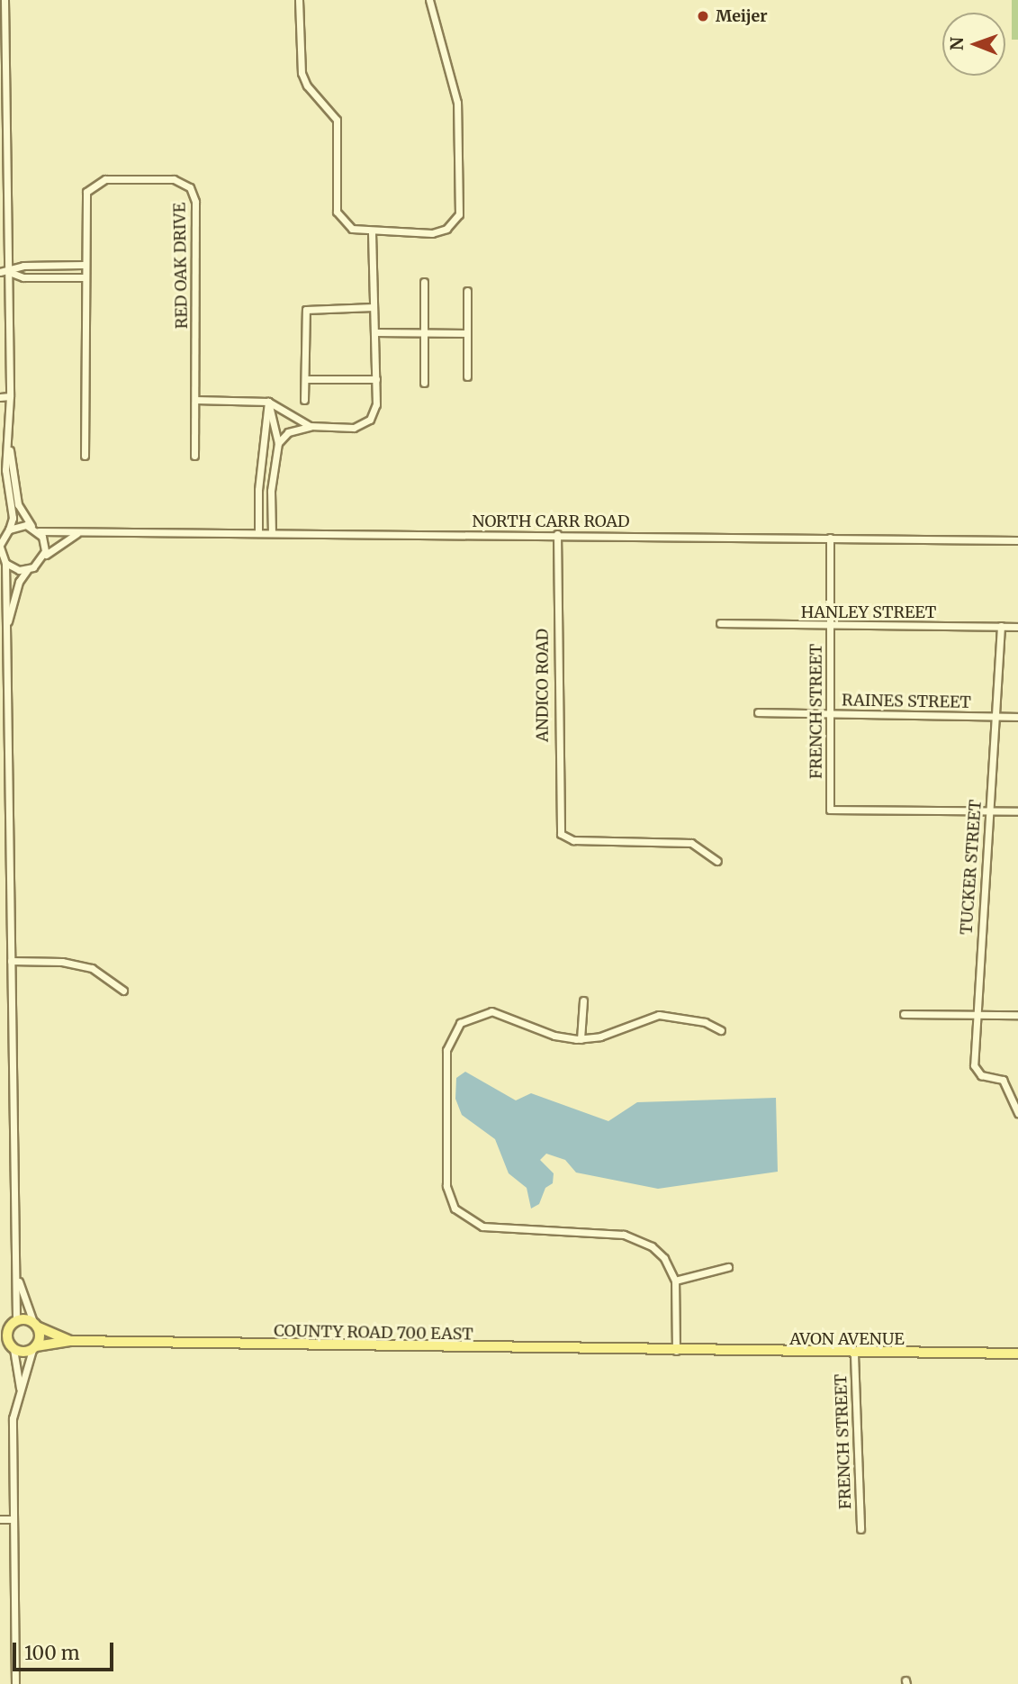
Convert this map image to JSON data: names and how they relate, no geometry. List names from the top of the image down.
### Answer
{
  "streets": {
    "main road": ["COUNTY ROAD 700 EAST", "AVON AVENUE"],
    "street": [
      "RED OAK DRIVE",
      "NORTH CARR ROAD",
      "HANLEY STREET",
      "ANDICO ROAD",
      "RAINES STREET",
      "FRENCH STREET",
      "TUCKER STREET"
    ]
  },
  "crossings": [
    ["NORTH CARR ROAD", "ANDICO ROAD"],
    ["NORTH CARR ROAD", "FRENCH STREET"],
    ["HANLEY STREET", "FRENCH STREET"],
    ["HANLEY STREET", "TUCKER STREET"],
    ["RAINES STREET", "FRENCH STREET"],
    ["RAINES STREET", "TUCKER STREET"],
    ["FRENCH STREET", "TUCKER STREET"],
    ["FRENCH STREET", "AVON AVENUE"],
    ["COUNTY ROAD 700 EAST", "AVON AVENUE"]
  ],
  "places": ["Meijer"],
  "scale_bar": "100 m",
  "north": "left"
}
